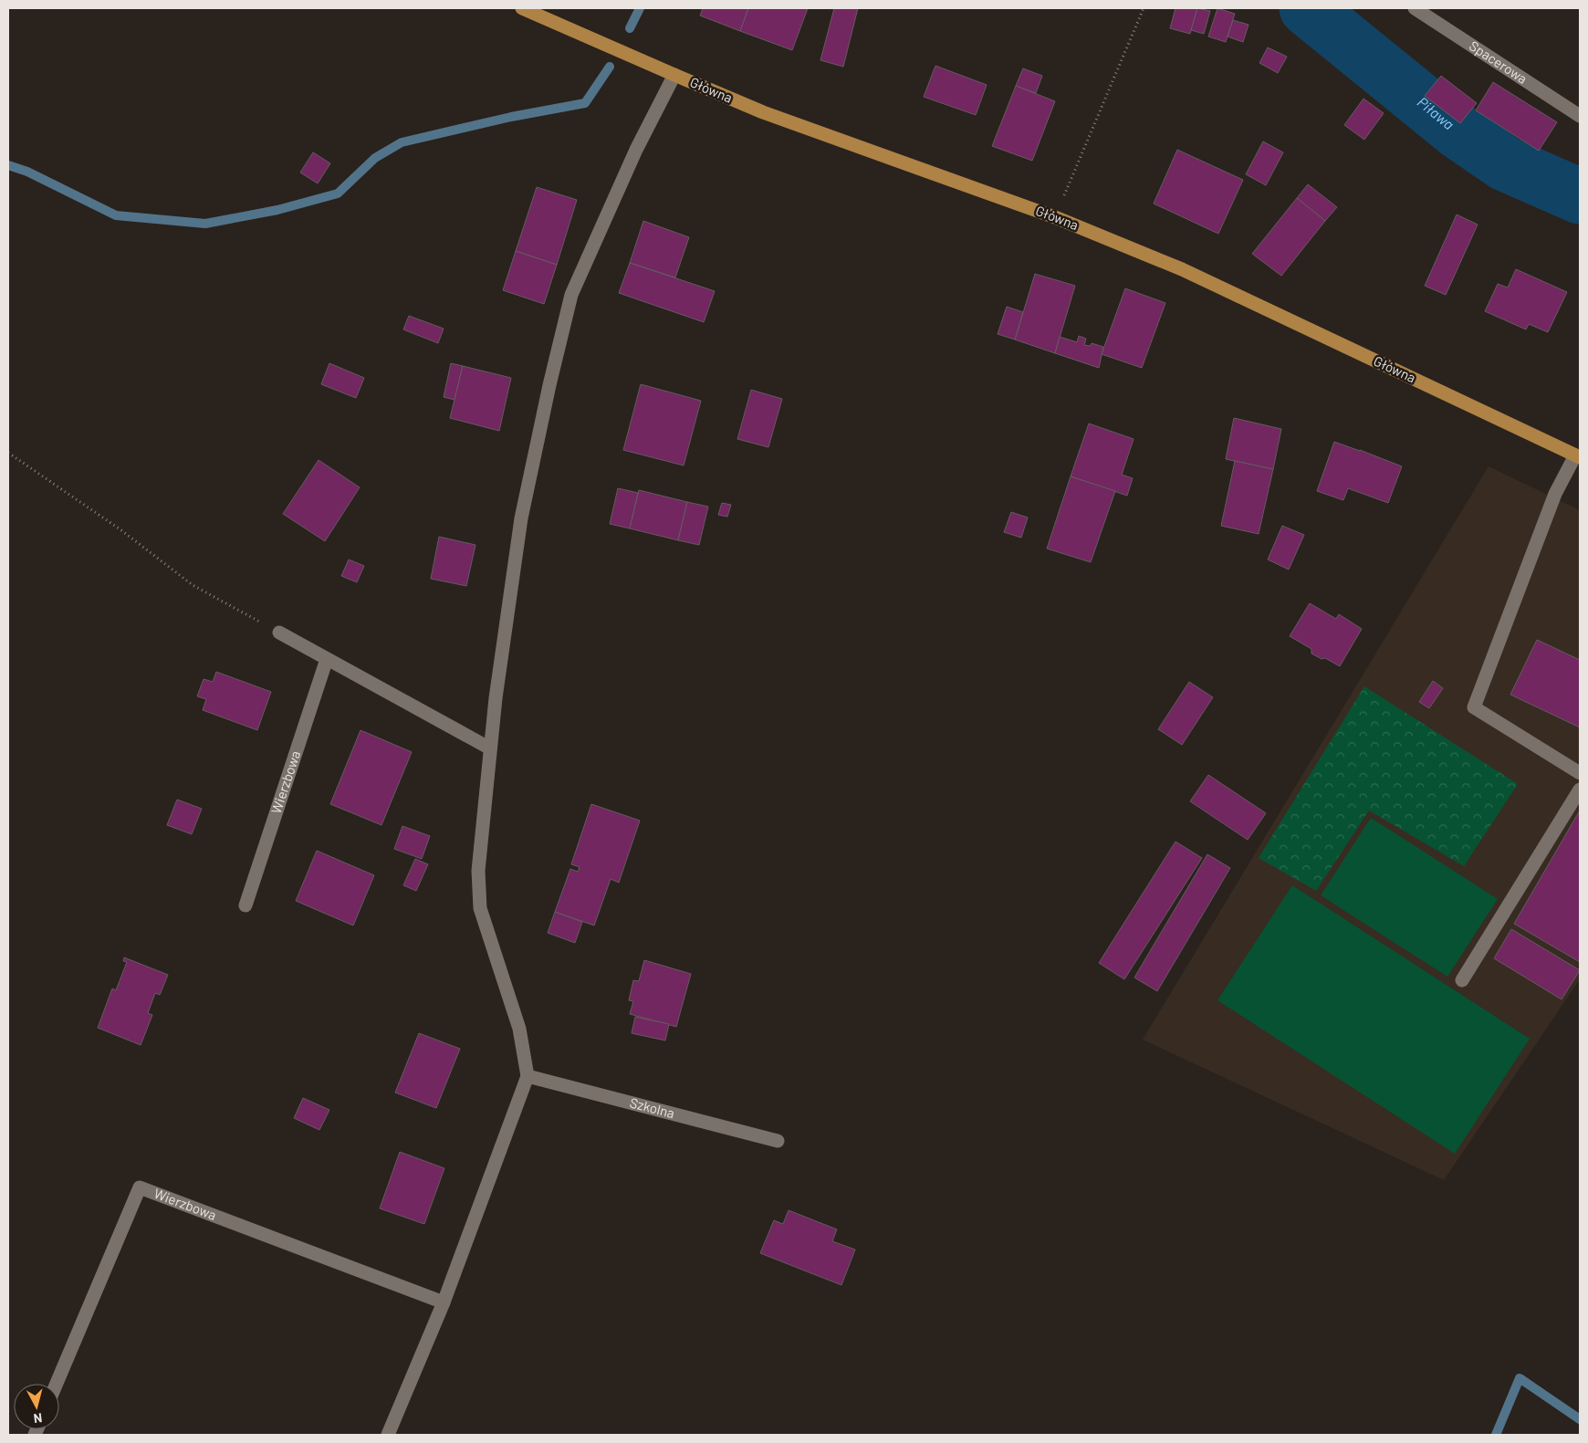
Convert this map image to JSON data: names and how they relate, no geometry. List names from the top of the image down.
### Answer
{
  "streets": {
    "main road": ["Główna"],
    "street": ["Spacerowa", "Wierzbowa", "Szkolna"]
  },
  "water": ["Piława"],
  "north": "bottom"
}
